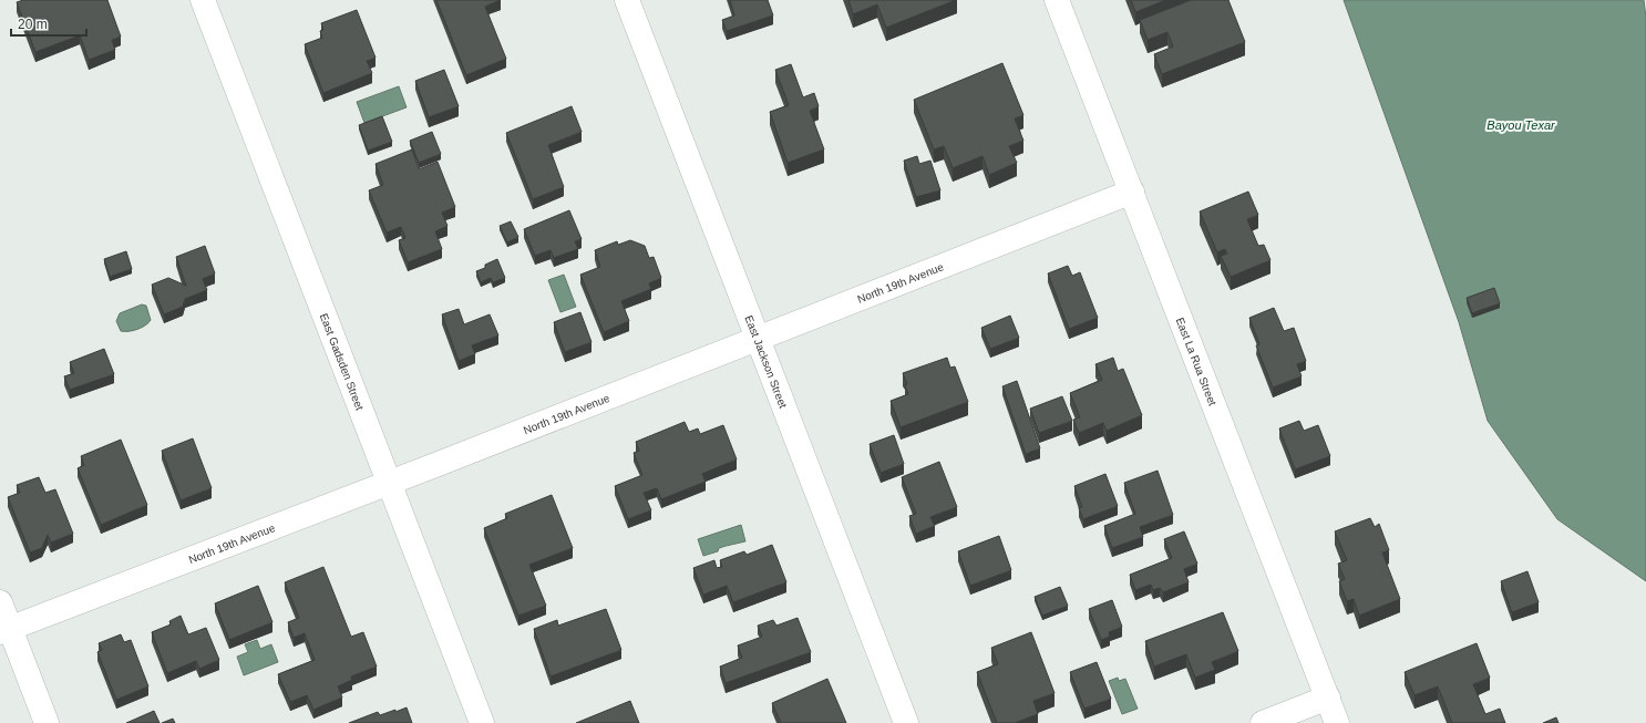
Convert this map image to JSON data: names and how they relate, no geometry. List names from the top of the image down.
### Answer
{
  "streets": {
    "street": [
      "North 19th Avenue",
      "East Gadsden Street",
      "East Jackson Street",
      "East La Rua Street"
    ]
  },
  "crossings": [
    ["North 19th Avenue", "East Gadsden Street"],
    ["North 19th Avenue", "East Jackson Street"],
    ["North 19th Avenue", "East La Rua Street"]
  ],
  "water": ["Bayou Texar"],
  "scale_bar": "20 m"
}
